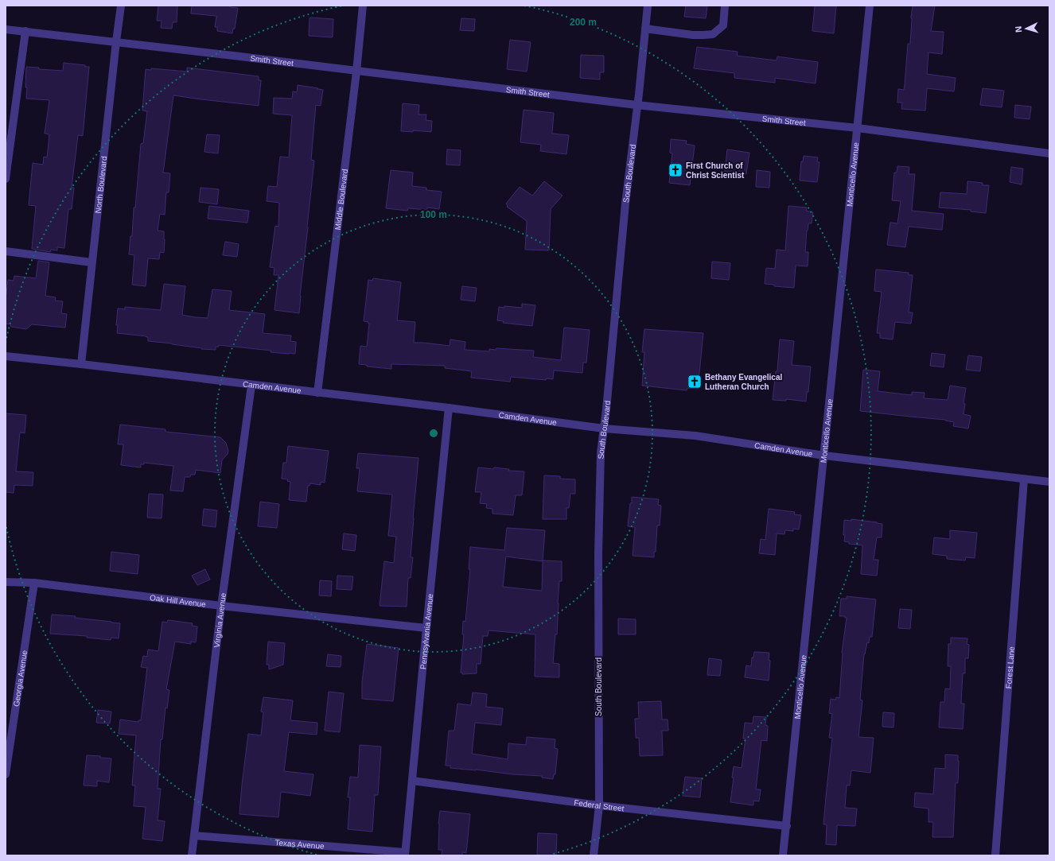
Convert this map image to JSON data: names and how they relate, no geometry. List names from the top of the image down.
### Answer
{
  "streets": {
    "street": [
      "Smith Street",
      "South Boulevard",
      "Monticello Avenue",
      "North Boulevard",
      "Middle Boulevard",
      "Camden Avenue",
      "Oak Hill Avenue",
      "Virginia Avenue",
      "Pennsylvania Avenue",
      "Forest Lane",
      "Georgia Avenue",
      "Federal Street",
      "Texas Avenue"
    ]
  },
  "crossings": [
    ["Smith Street", "South Boulevard"],
    ["Smith Street", "Monticello Avenue"],
    ["Smith Street", "North Boulevard"],
    ["Smith Street", "Middle Boulevard"],
    ["South Boulevard", "Camden Avenue"],
    ["South Boulevard", "Federal Street"],
    ["Monticello Avenue", "Camden Avenue"],
    ["Monticello Avenue", "Federal Street"],
    ["North Boulevard", "Camden Avenue"],
    ["Middle Boulevard", "Camden Avenue"],
    ["Camden Avenue", "Virginia Avenue"],
    ["Camden Avenue", "Pennsylvania Avenue"],
    ["Camden Avenue", "Forest Lane"],
    ["Oak Hill Avenue", "Virginia Avenue"],
    ["Oak Hill Avenue", "Pennsylvania Avenue"],
    ["Oak Hill Avenue", "Georgia Avenue"],
    ["Virginia Avenue", "Texas Avenue"],
    ["Pennsylvania Avenue", "Federal Street"],
    ["Pennsylvania Avenue", "Texas Avenue"]
  ],
  "places": {
    "church": ["First Church of Christ Scientist", "Bethany Evangelical Lutheran Church"]
  },
  "north": "left",
  "rings": ["200 m", "100 m"]
}
